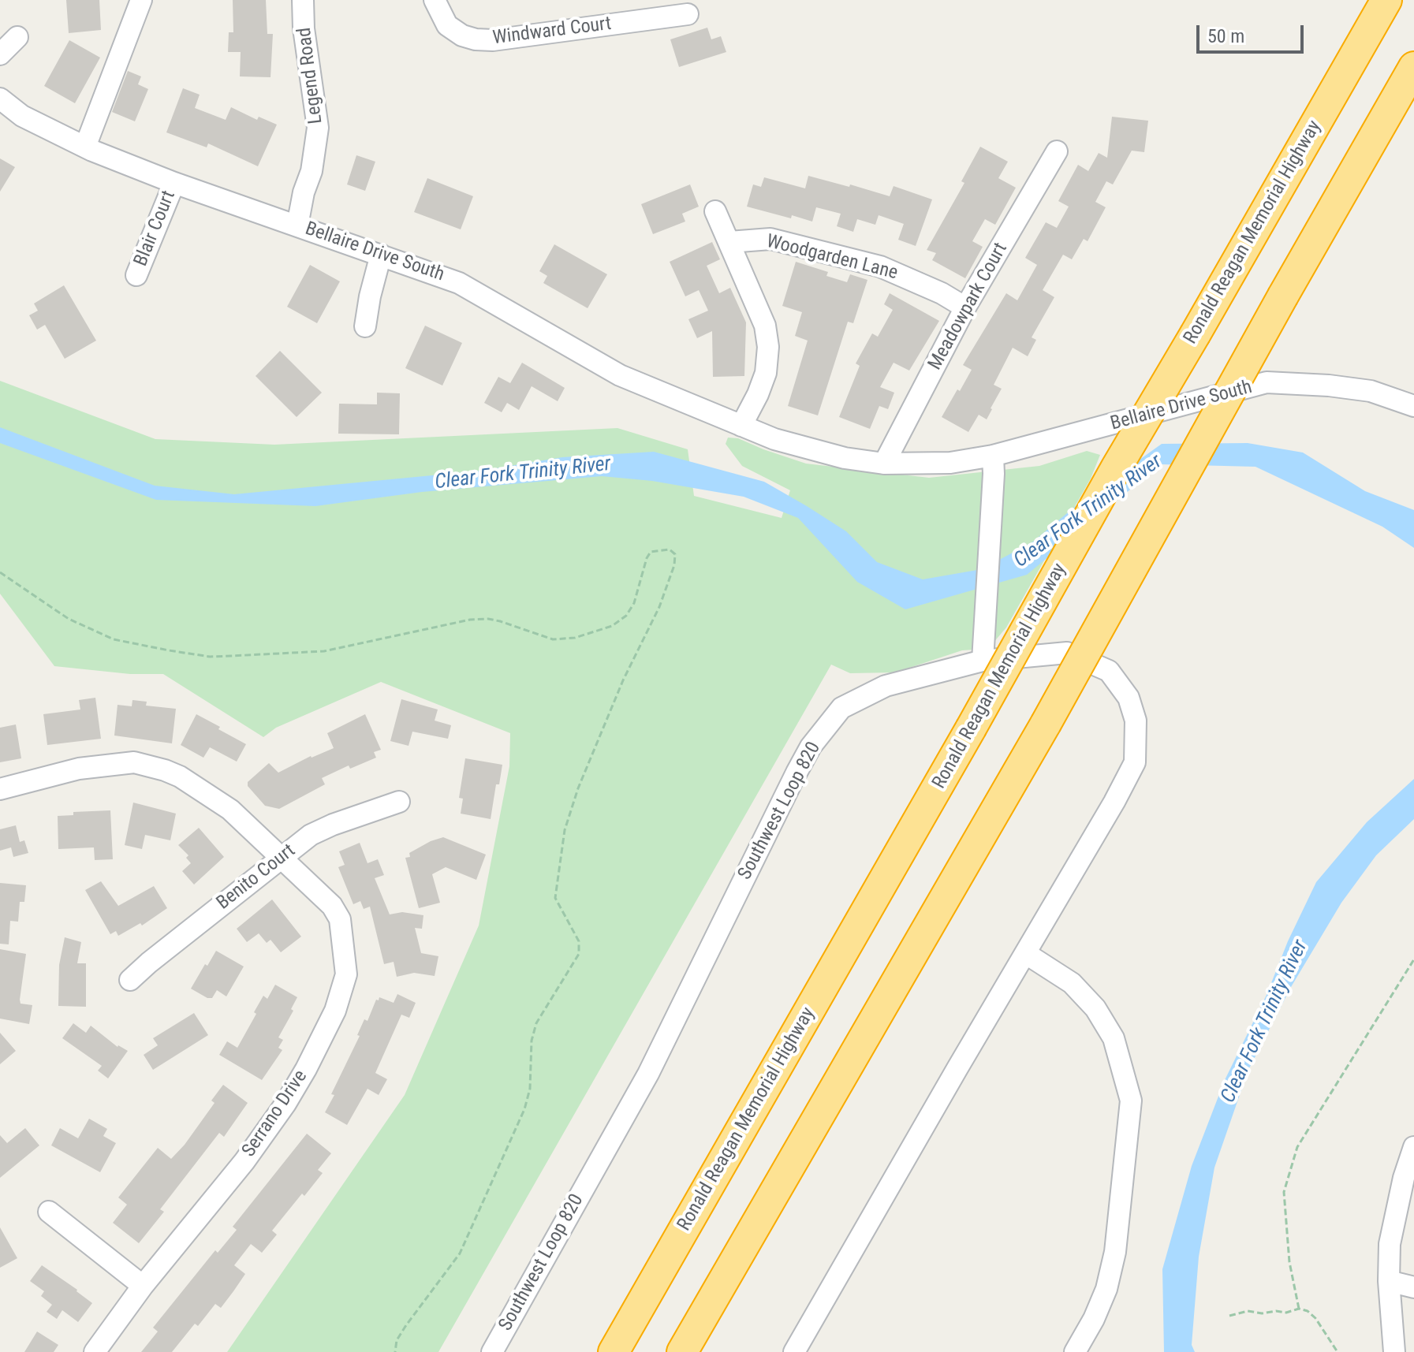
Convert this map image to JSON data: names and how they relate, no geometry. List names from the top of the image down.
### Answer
{
  "streets": {
    "highway": ["Ronald Reagan Memorial Highway"],
    "street": [
      "Windward Court",
      "Legend Road",
      "Blair Court",
      "Bellaire Drive South",
      "Woodgarden Lane",
      "Meadowpark Court",
      "Southwest Loop 820",
      "Benito Court",
      "Serrano Drive"
    ]
  },
  "crossings": [
    ["Legend Road", "Bellaire Drive South"],
    ["Blair Court", "Bellaire Drive South"],
    ["Bellaire Drive South", "Meadowpark Court"],
    ["Woodgarden Lane", "Meadowpark Court"],
    ["Benito Court", "Serrano Drive"]
  ],
  "water": ["Clear Fork Trinity River"],
  "scale_bar": "50 m"
}
